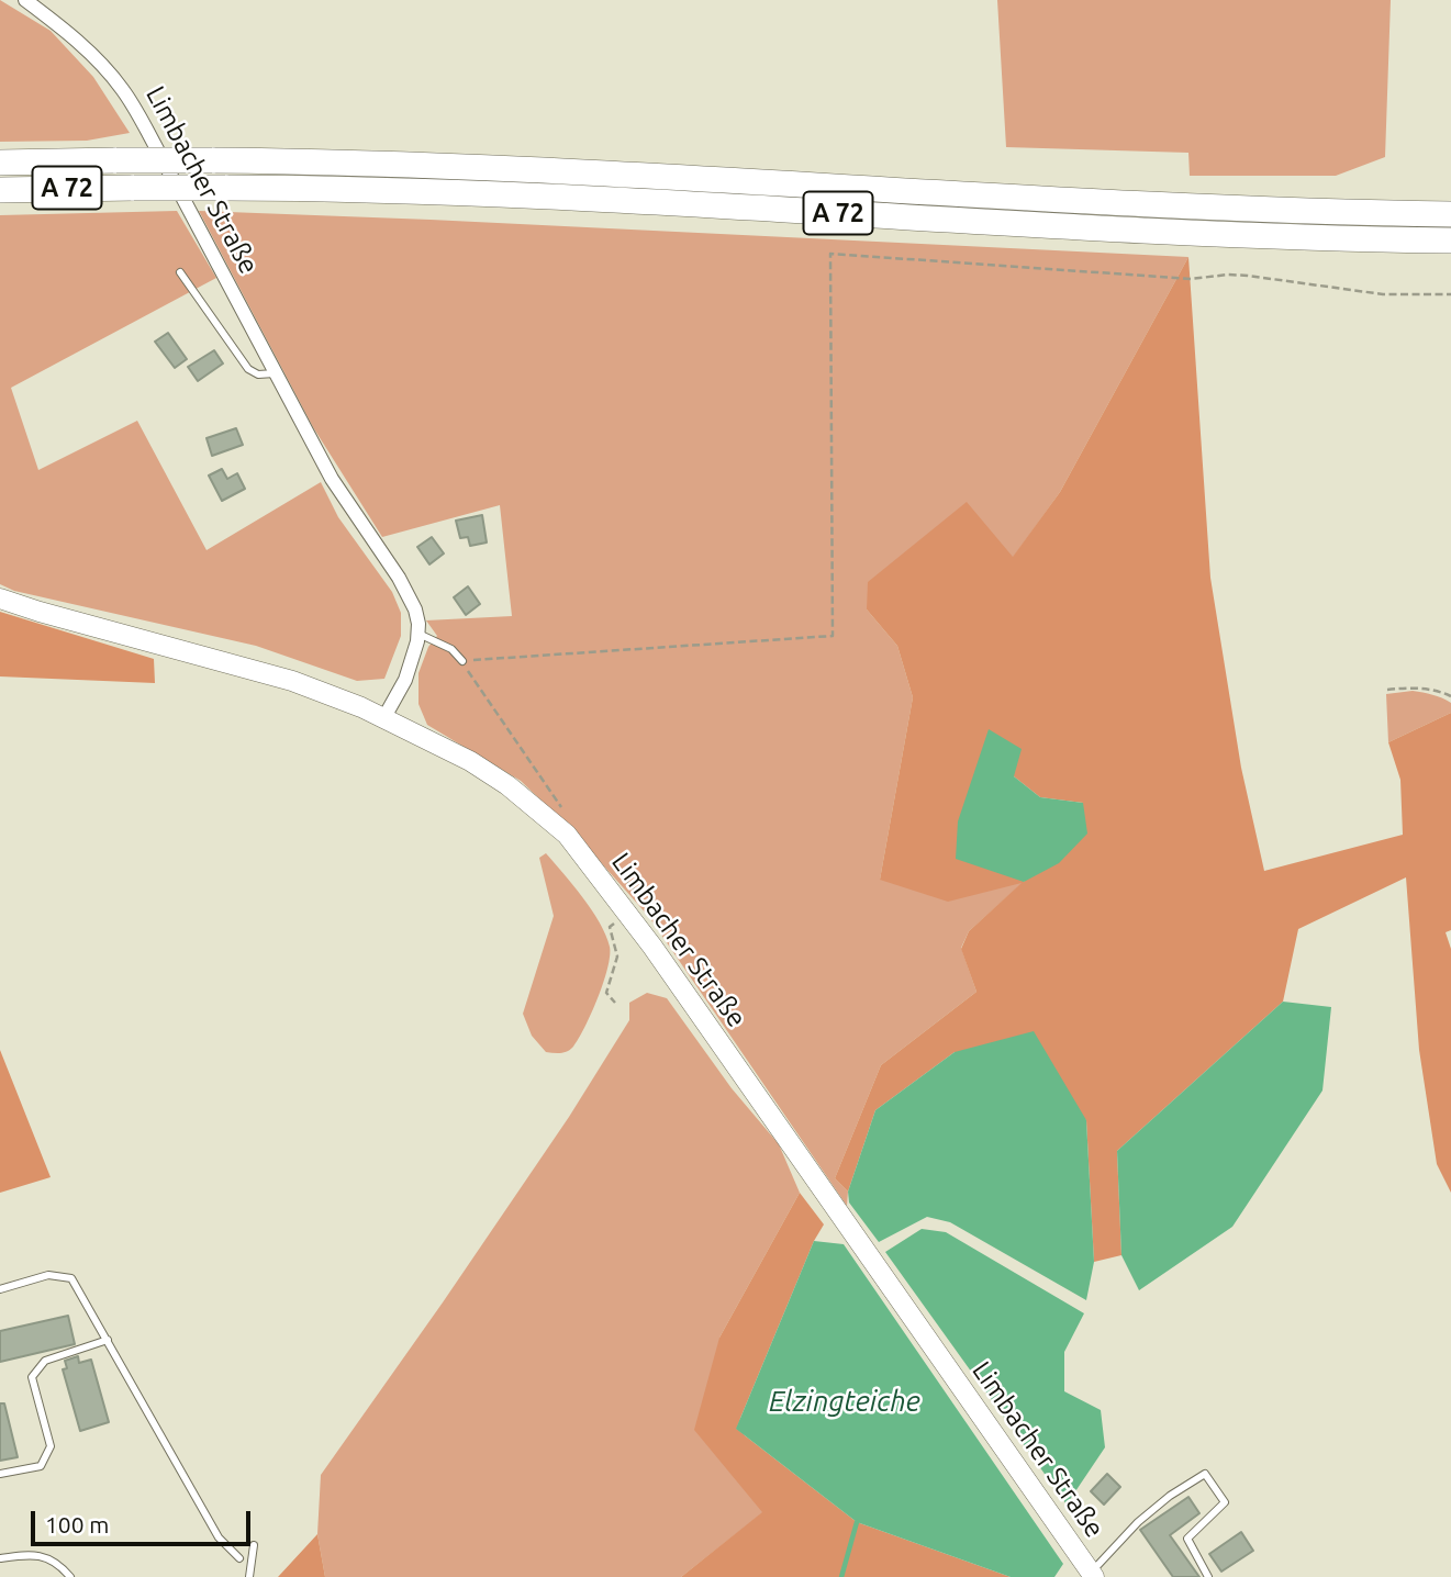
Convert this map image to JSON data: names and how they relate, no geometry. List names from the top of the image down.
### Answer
{
  "streets": {
    "highway": ["A 72"],
    "main road": ["Limbacher Straße"]
  },
  "water": ["Elzingteiche"],
  "scale_bar": "100 m"
}
